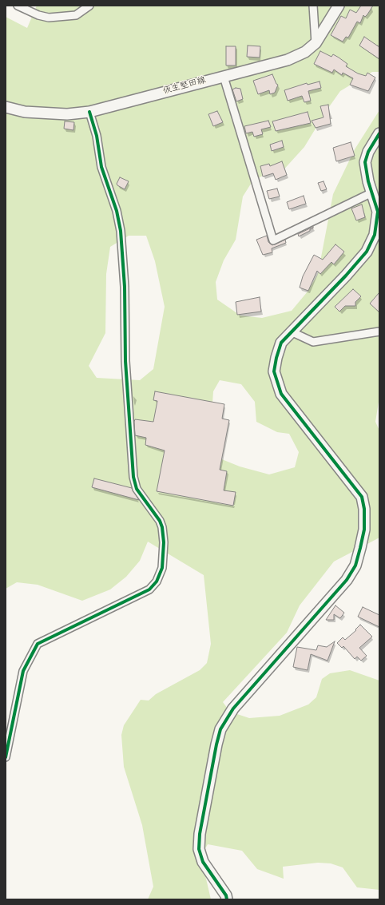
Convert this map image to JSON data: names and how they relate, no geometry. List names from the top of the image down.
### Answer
{
  "streets": {
    "street": ["仮生堅田線"]
  }
}
